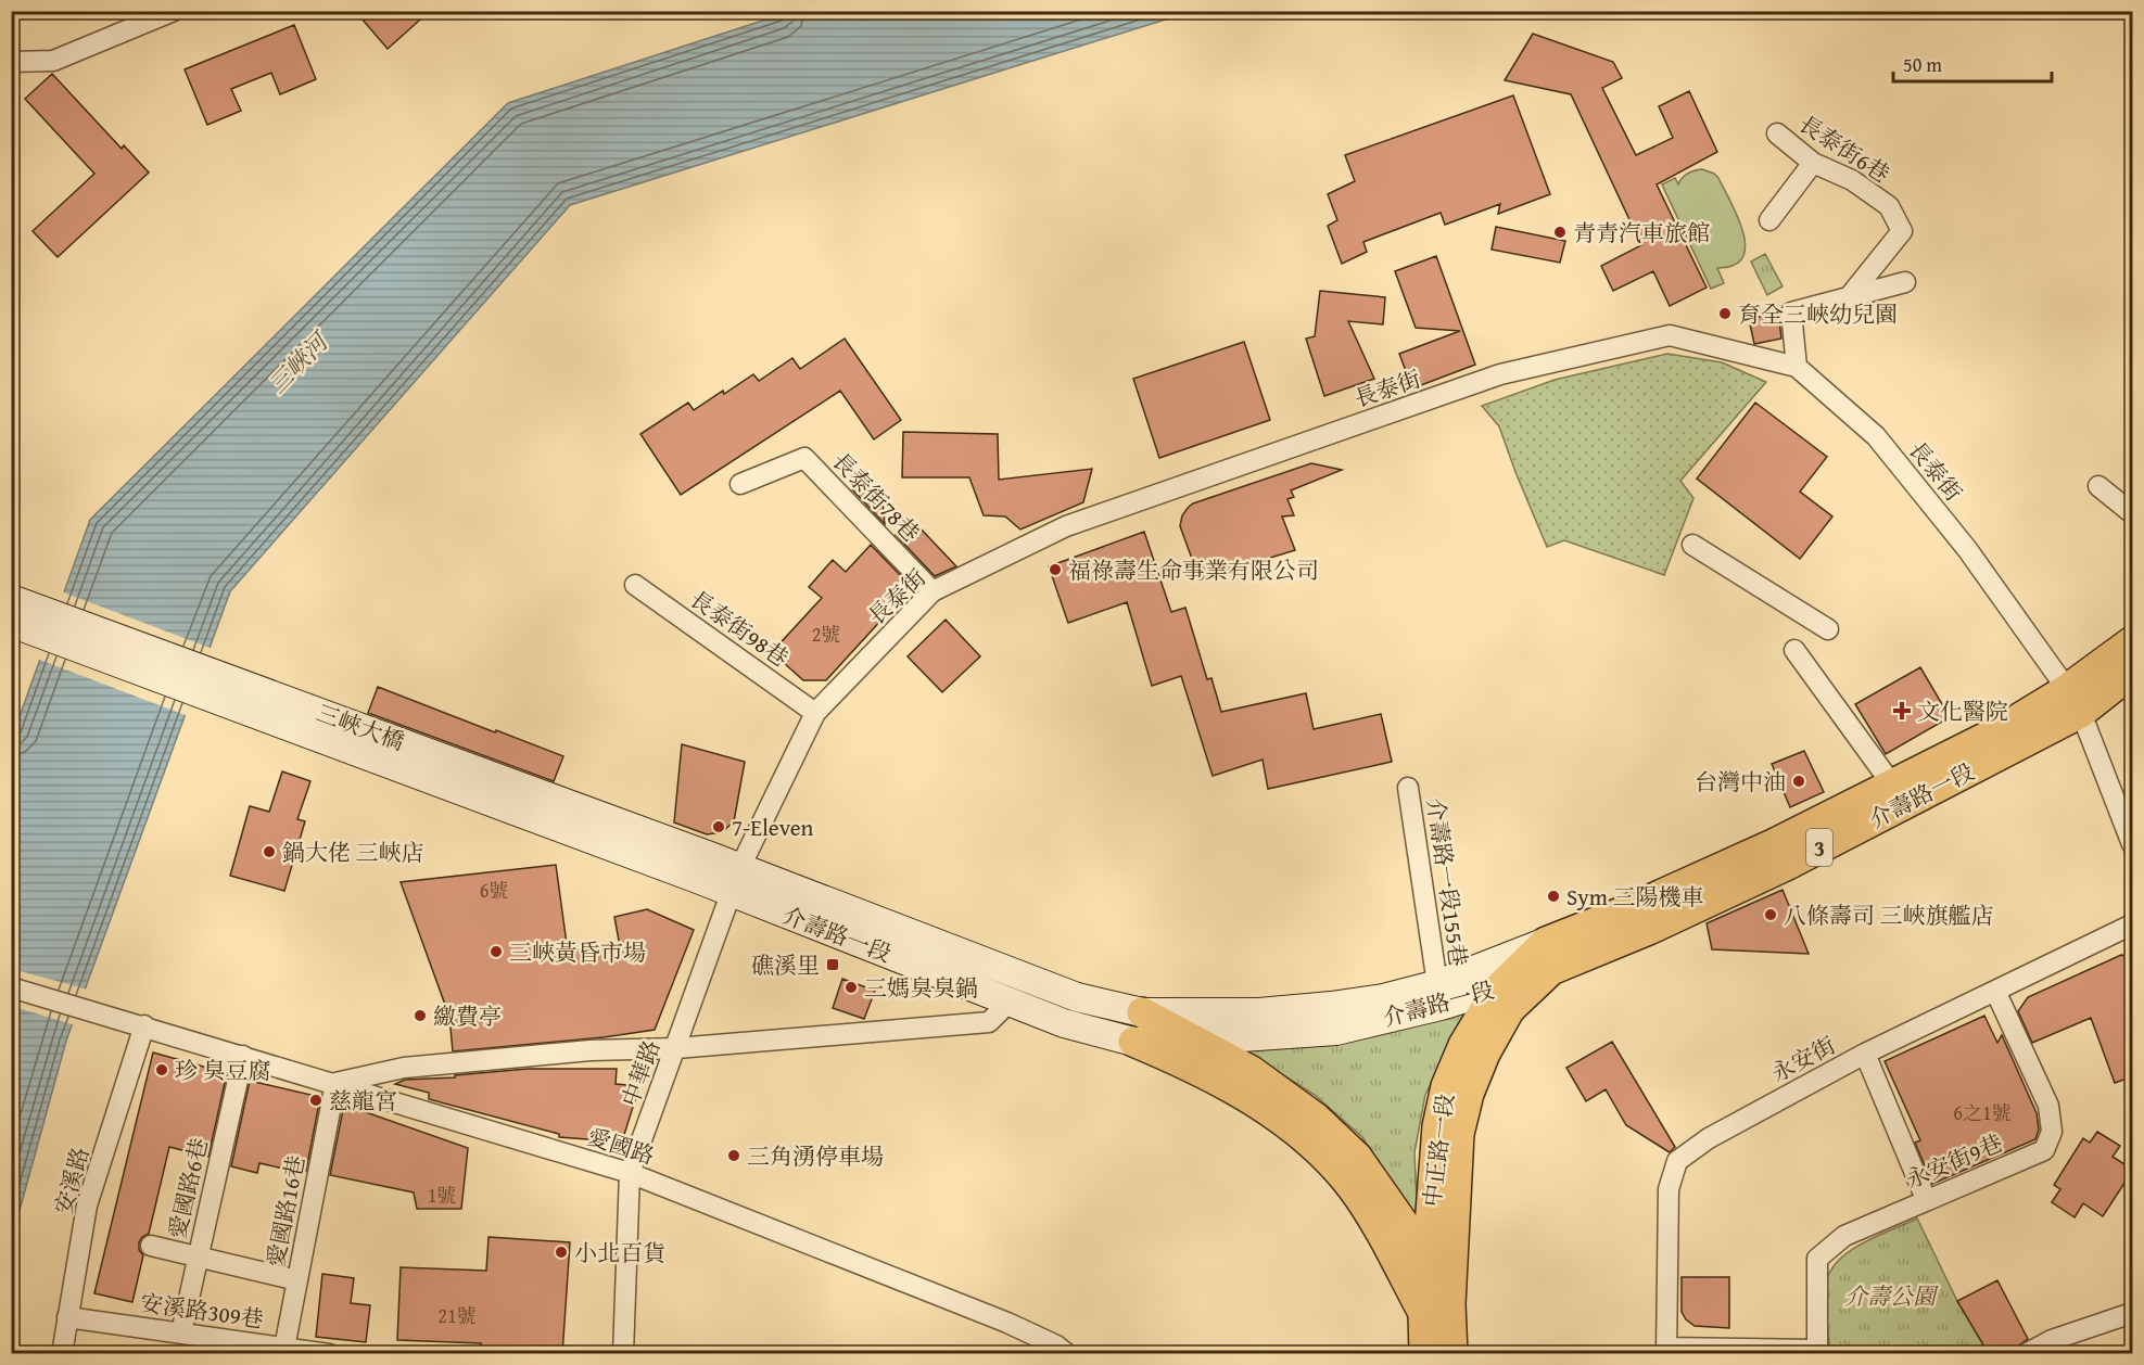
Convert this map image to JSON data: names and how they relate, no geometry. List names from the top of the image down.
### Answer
{
  "streets": {
    "main road": [
      "三峽大橋",
      "介壽路一段",
      "3",
      "中正路一段"
    ],
    "street": [
      "長泰街6巷",
      "長泰街",
      "長泰街78巷",
      "長泰街98巷",
      "介壽路一段155巷",
      "永安街",
      "中華路",
      "愛國路",
      "永安街9巷",
      "安溪路",
      "愛國路6巷",
      "愛國路16巷",
      "安溪路309巷"
    ]
  },
  "crossings": [
    ["長泰街", "長泰街78巷"],
    ["長泰街", "長泰街98巷"],
    ["長泰街", "介壽路一段"],
    ["長泰街", "中華路"],
    ["三峽大橋", "介壽路一段"],
    ["介壽路一段", "介壽路一段155巷"],
    ["介壽路一段", "中華路"],
    ["介壽路一段", "中正路一段"],
    ["永安街", "永安街9巷"],
    ["中華路", "愛國路"],
    ["愛國路", "安溪路"],
    ["愛國路", "愛國路6巷"],
    ["愛國路", "愛國路16巷"],
    ["安溪路", "安溪路309巷"],
    ["愛國路6巷", "安溪路309巷"],
    ["愛國路16巷", "安溪路309巷"]
  ],
  "water": ["三峽河"],
  "parks": ["介壽公園"],
  "places": {
    "other": [
      "青青汽車旅館",
      "育全三峽幼兒園",
      "福祿壽生命事業有限公司",
      "台灣中油",
      "7-Eleven",
      "鍋大佬 三峽店",
      "Sym 三陽機車",
      "八條壽司 三峽旗艦店",
      "三峽黃昏市場",
      "三媽臭臭鍋",
      "繳費亭",
      "珍 臭豆腐",
      "慈龍宮",
      "三角湧停車場",
      "小北百貨"
    ],
    "health": ["文化醫院"],
    "transit": ["礁溪里"]
  },
  "house_numbers": [
    "2號",
    "6號",
    "6之1號",
    "1號",
    "21號"
  ],
  "scale_bar": "50 m"
}
